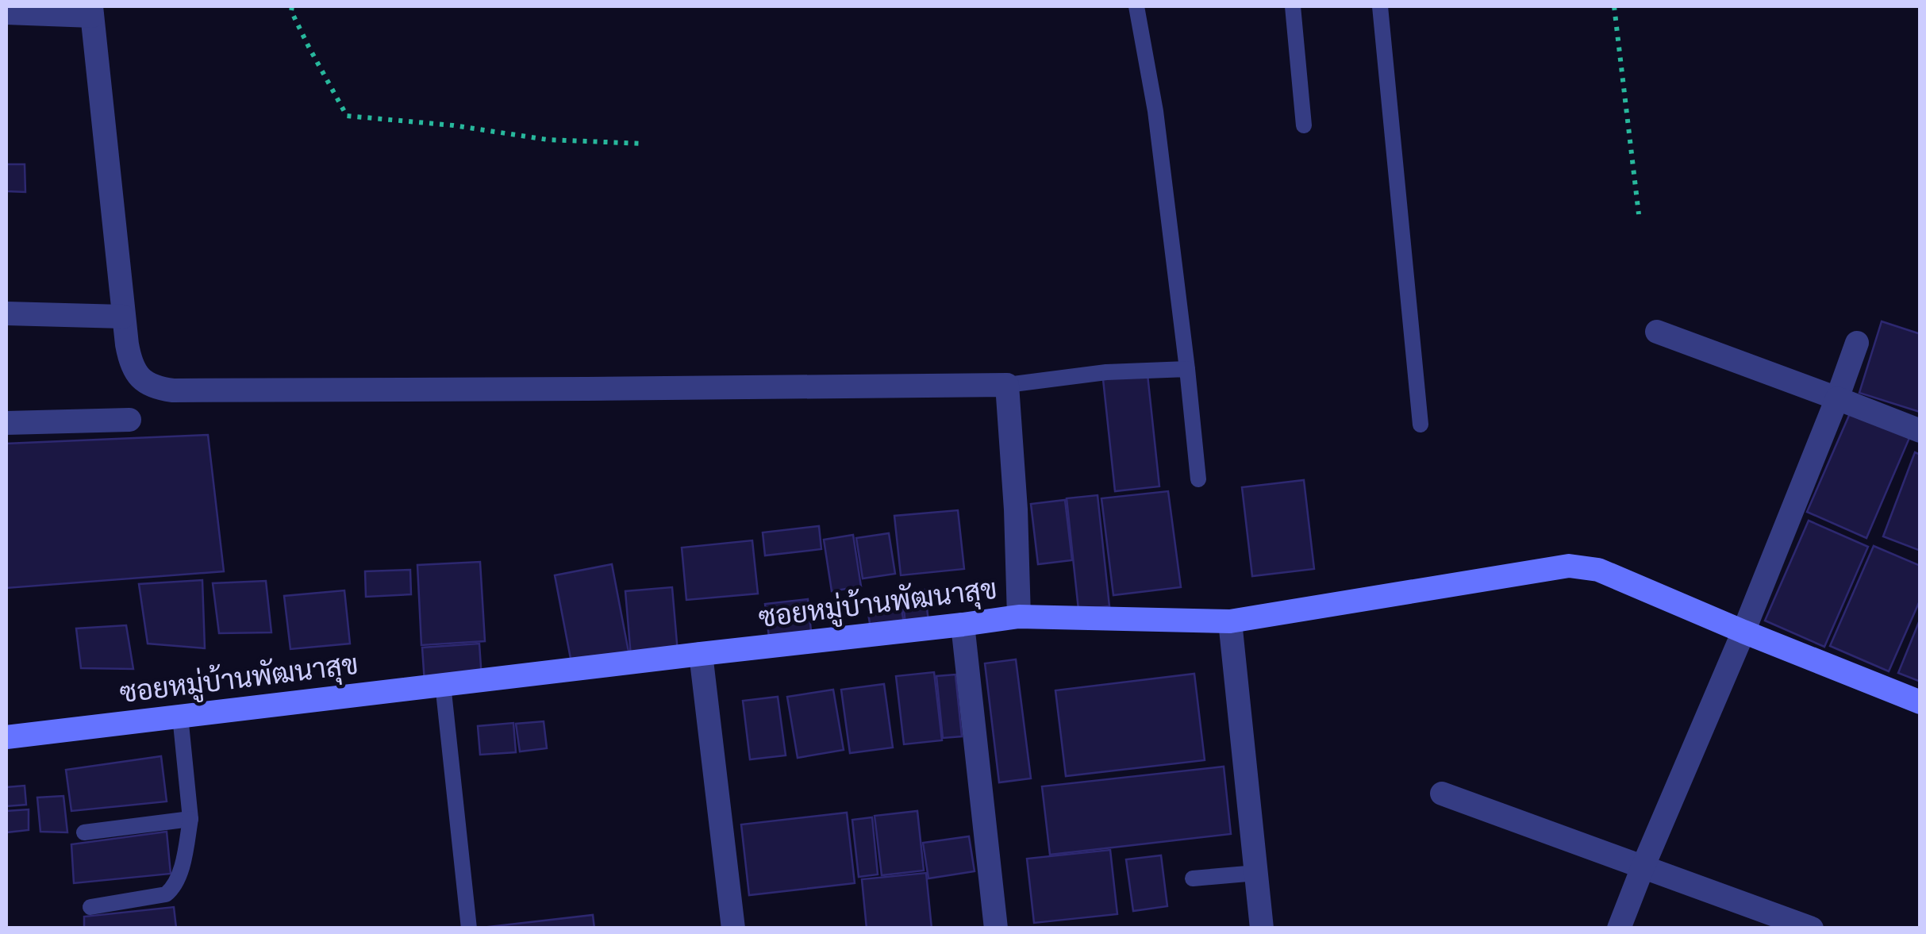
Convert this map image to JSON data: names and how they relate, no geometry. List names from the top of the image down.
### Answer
{
  "streets": {
    "street": ["ซอยหมู่บ้านพัฒนาสุข"]
  }
}
